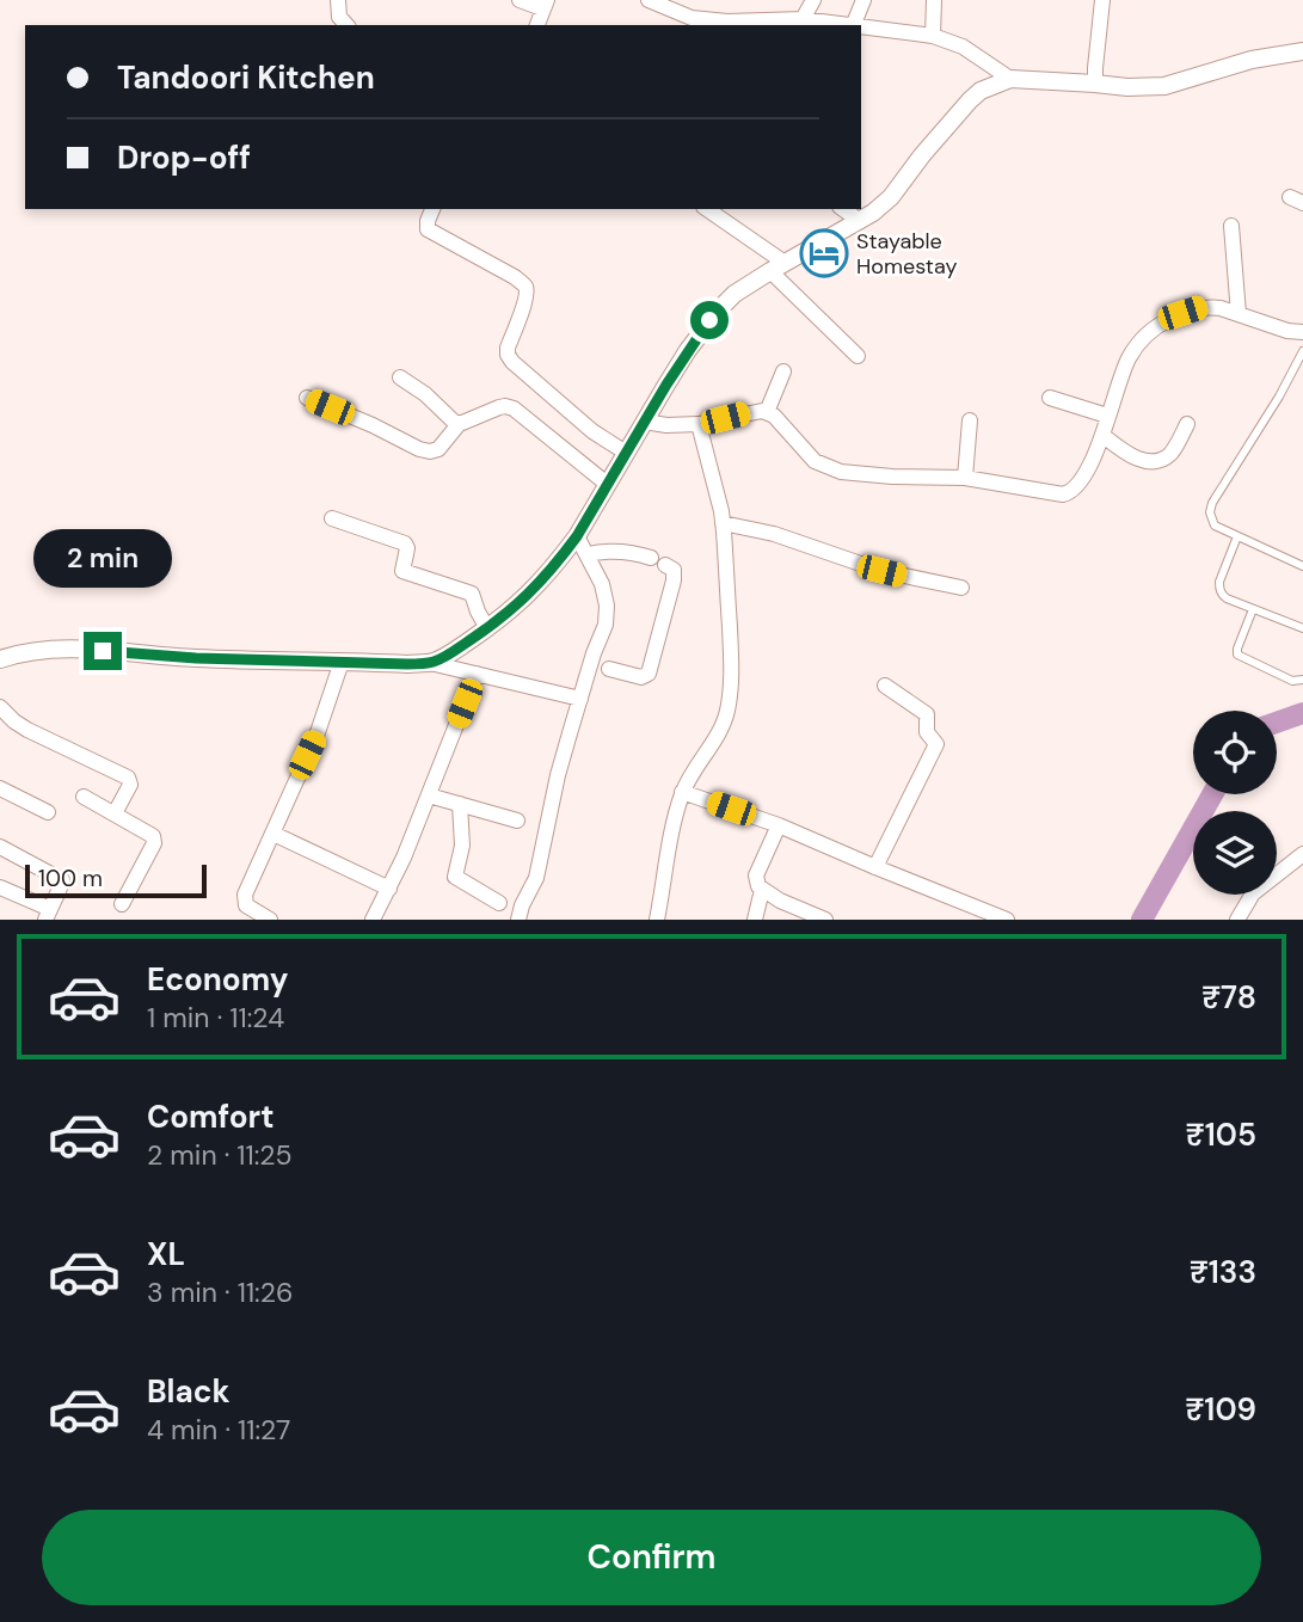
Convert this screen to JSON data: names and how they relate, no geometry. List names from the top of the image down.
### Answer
{
  "places": {
    "hotel": ["Stayable Homestay"]
  },
  "scale_bar": "100 m",
  "page": {
    "banner": ["Tandoori Kitchen", "Drop-off"],
    "bubble": "2 min",
    "scale": "100 m",
    "list": [
      {
        "name": "Economy",
        "note": "1 min · 11:24",
        "value": "₹78"
      },
      {
        "name": "Comfort",
        "note": "2 min · 11:25",
        "value": "₹105"
      },
      {
        "name": "XL",
        "note": "3 min · 11:26",
        "value": "₹133"
      },
      {
        "name": "Black",
        "note": "4 min · 11:27",
        "value": "₹109"
      }
    ],
    "buttons": "Confirm"
  }
}
